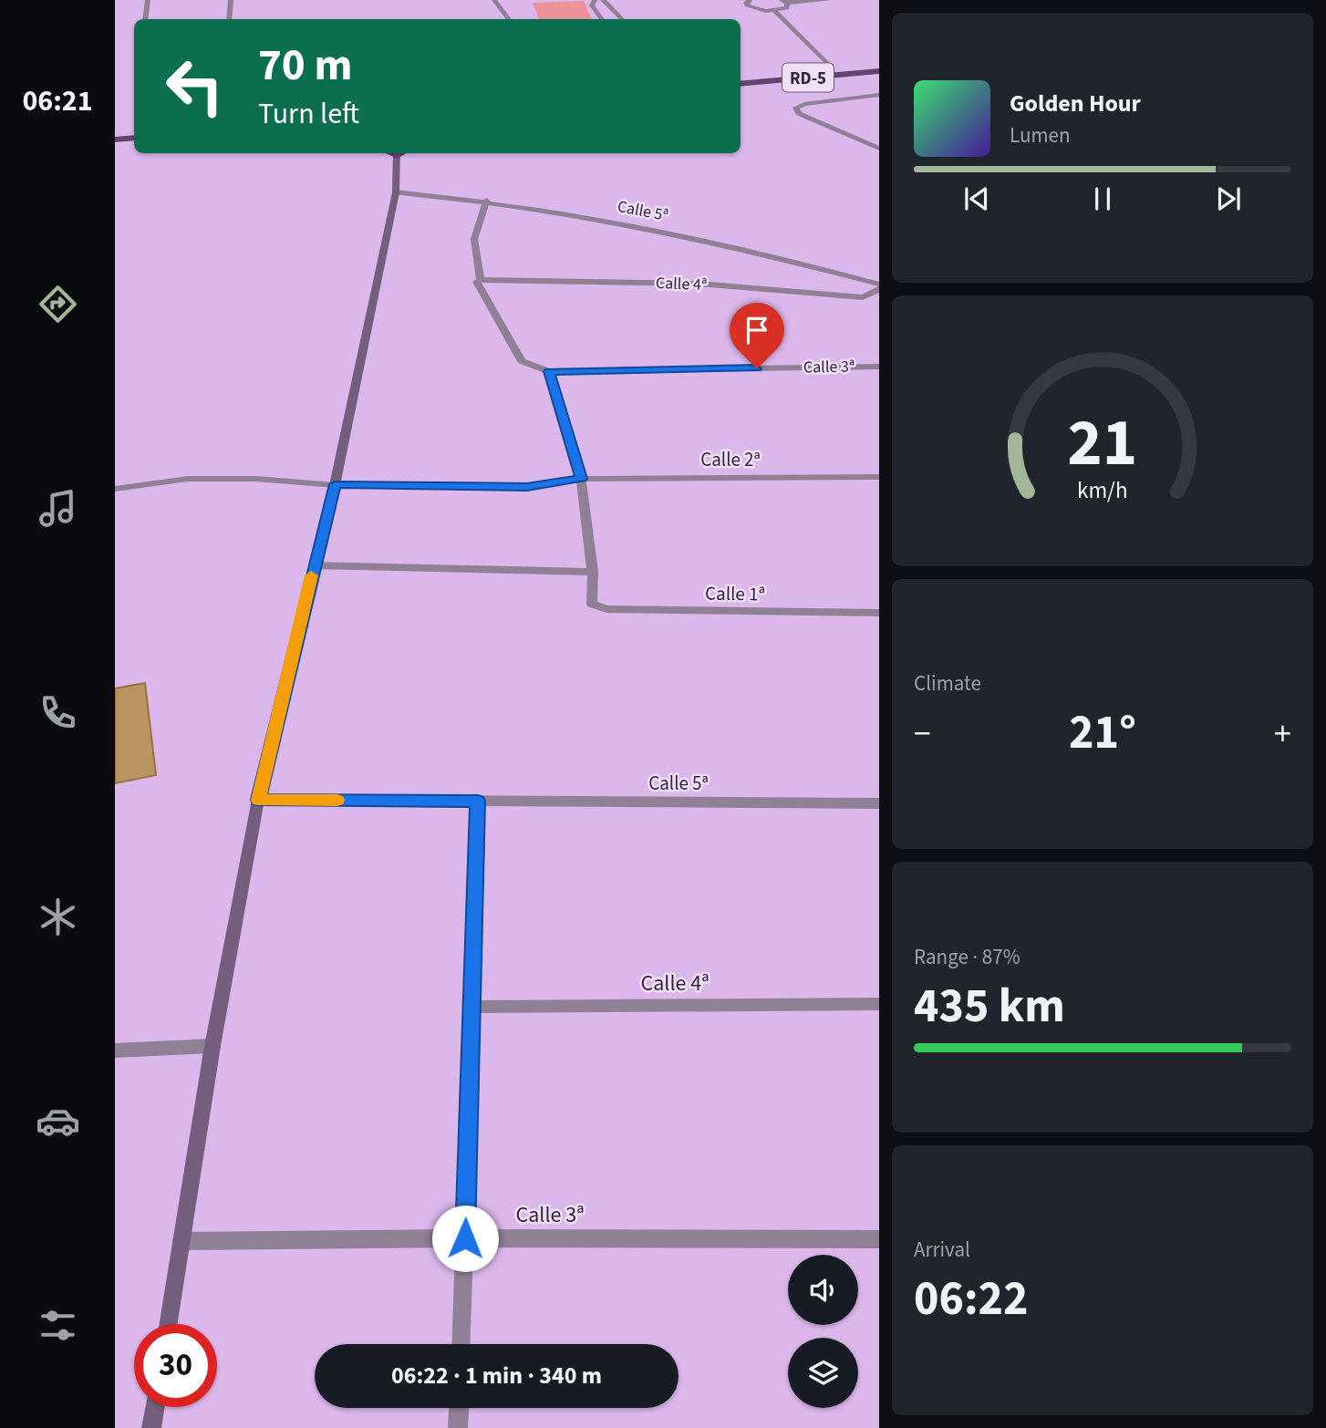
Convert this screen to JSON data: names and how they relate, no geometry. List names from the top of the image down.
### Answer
{
  "streets": {
    "main road": ["RD-5"],
    "street": [
      "Calle 5ª",
      "Calle 4ª",
      "Calle 3ª",
      "Calle 2ª",
      "Calle 1ª"
    ]
  },
  "crossings": [
    ["Calle 5ª", "Calle 4ª"]
  ],
  "page": {
    "tabs": "06:21",
    "turn": ["70 m", "Turn left"],
    "song": ["Golden Hour", "Lumen"],
    "tile": [
      "Climate",
      ["Range · 87%", "435 km"],
      ["Arrival", "06:22"]
    ],
    "heat": ["−", "21°", "+"],
    "limit": "30",
    "trip": "06:22 · 1 min · 340 m",
    "gauge": ["21", "km/h"]
  }
}
